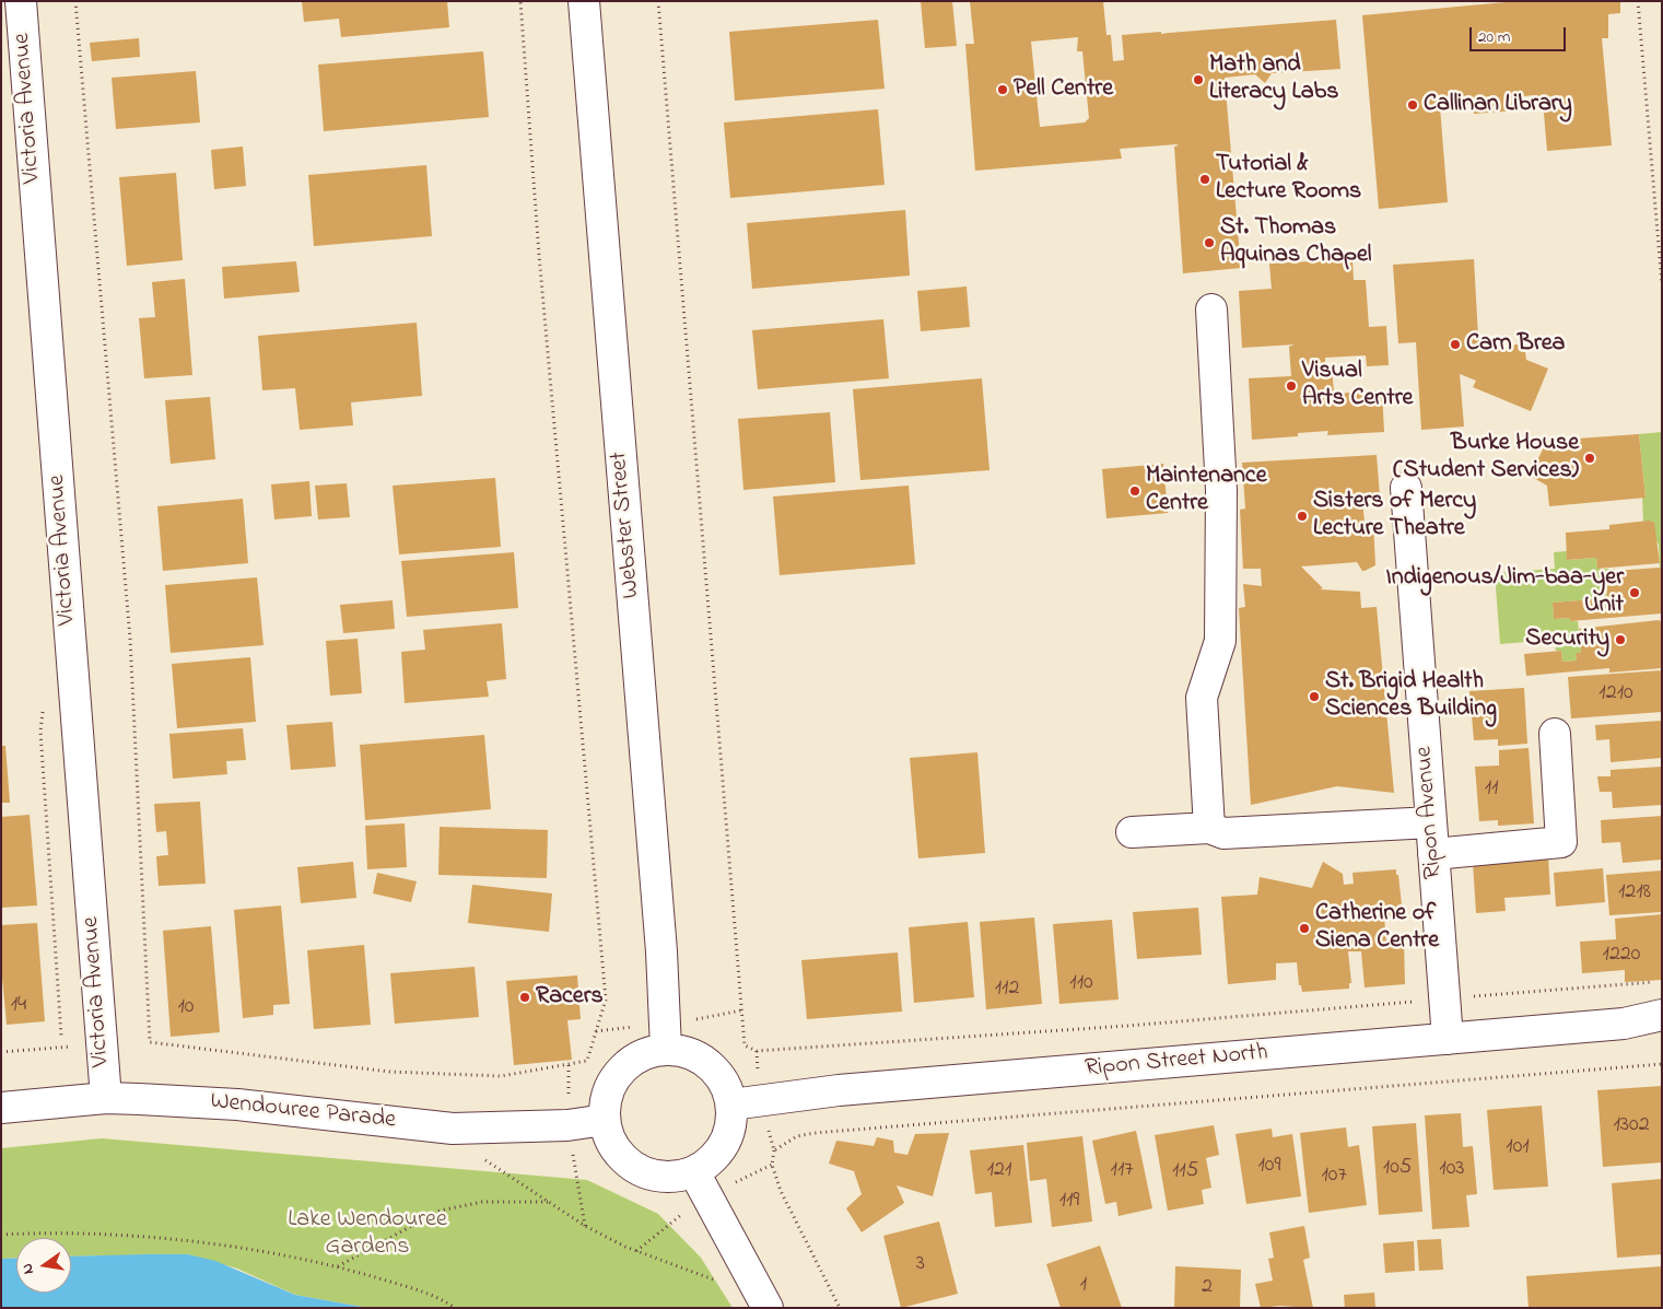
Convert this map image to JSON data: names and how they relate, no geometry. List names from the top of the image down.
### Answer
{
  "streets": {
    "street": [
      "Victoria Avenue",
      "Webster Street",
      "Ripon Avenue",
      "Ripon Street North",
      "Wendouree Parade"
    ]
  },
  "crossings": [
    ["Victoria Avenue", "Wendouree Parade"],
    ["Webster Street", "Ripon Street North"],
    ["Webster Street", "Wendouree Parade"],
    ["Ripon Avenue", "Ripon Street North"],
    ["Ripon Street North", "Wendouree Parade"]
  ],
  "parks": ["Lake Wendouree Gardens"],
  "places": [
    "Math and Literacy Labs",
    "Pell Centre",
    "Callinan Library",
    "Tutorial & Lecture Rooms",
    "St. Thomas Aquinas Chapel",
    "Carn Brea",
    "Visual Arts Centre",
    "Burke House (Student Services)",
    "Maintenance Centre",
    "Sisters of Mercy Lecture Theatre",
    "Indigenous/Jim-baa-yer Unit",
    "Security",
    "St. Brigid Health Sciences Building",
    "Catherine of Siena Centre",
    "Racers"
  ],
  "house_numbers": [
    "1210",
    "11",
    "1218",
    "1220",
    "110",
    "112",
    "14",
    "10",
    "1302",
    "101",
    "109",
    "105",
    "103",
    "121",
    "117",
    "115",
    "107",
    "119",
    "3",
    "1",
    "2"
  ],
  "scale_bar": "20 m",
  "north": "left"
}
